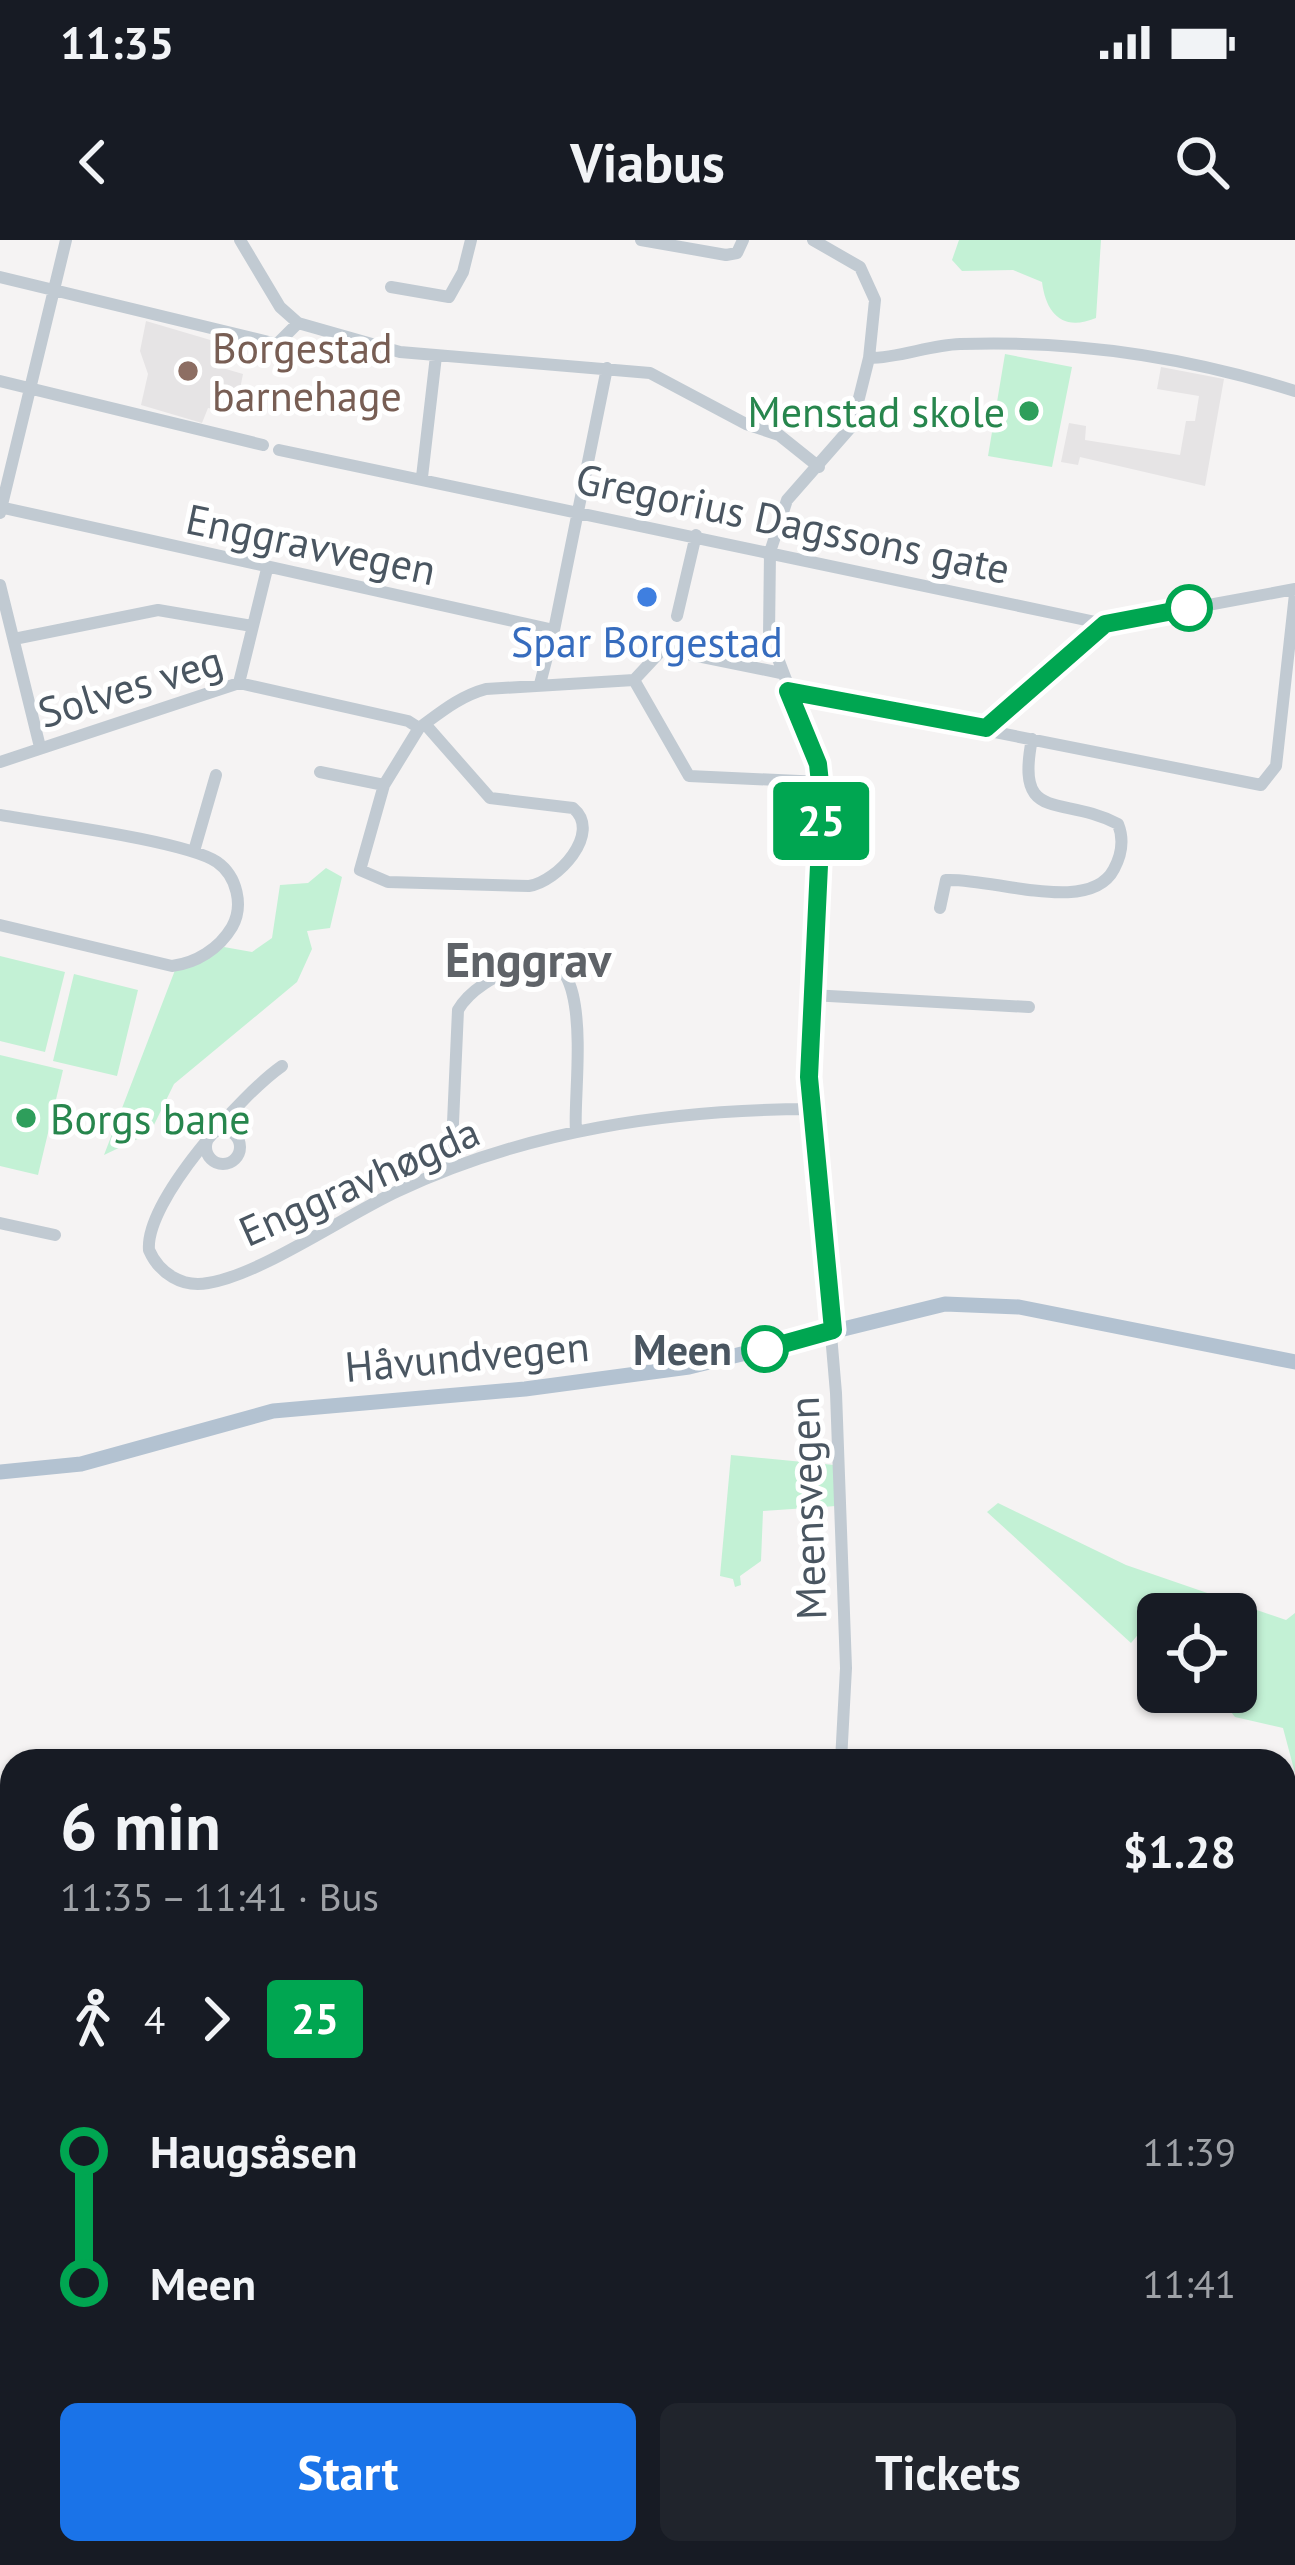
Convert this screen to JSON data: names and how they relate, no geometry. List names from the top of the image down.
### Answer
{
  "streets": {
    "main road": ["Håvundvegen"],
    "street": [
      "Gregorius Dagssons gate",
      "Enggravvegen",
      "Solves veg",
      "Enggravhøgda",
      "Meensvegen"
    ]
  },
  "crossings": [
    ["Gregorius Dagssons gate", "Meensvegen"],
    ["Enggravhøgda", "Meensvegen"],
    ["Håvundvegen", "Meensvegen"]
  ],
  "districts": ["Enggrav"],
  "places": [
    "Borgestad barnehage",
    "Menstad skole",
    "Spar Borgestad",
    "Borgs bane",
    "Meen"
  ],
  "lines": ["bus line 25"],
  "page": {
    "status": "11:35",
    "header": "Viabus",
    "on_map": "25",
    "heading": ["6 min", "11:35 – 11:41 · Bus", "$1.28"],
    "legs": ["4", "25"],
    "list": [
      {
        "name": "Haugsåsen",
        "value": "11:39"
      },
      {
        "name": "Meen",
        "value": "11:41"
      }
    ],
    "buttons": ["Start", "Tickets"]
  }
}
